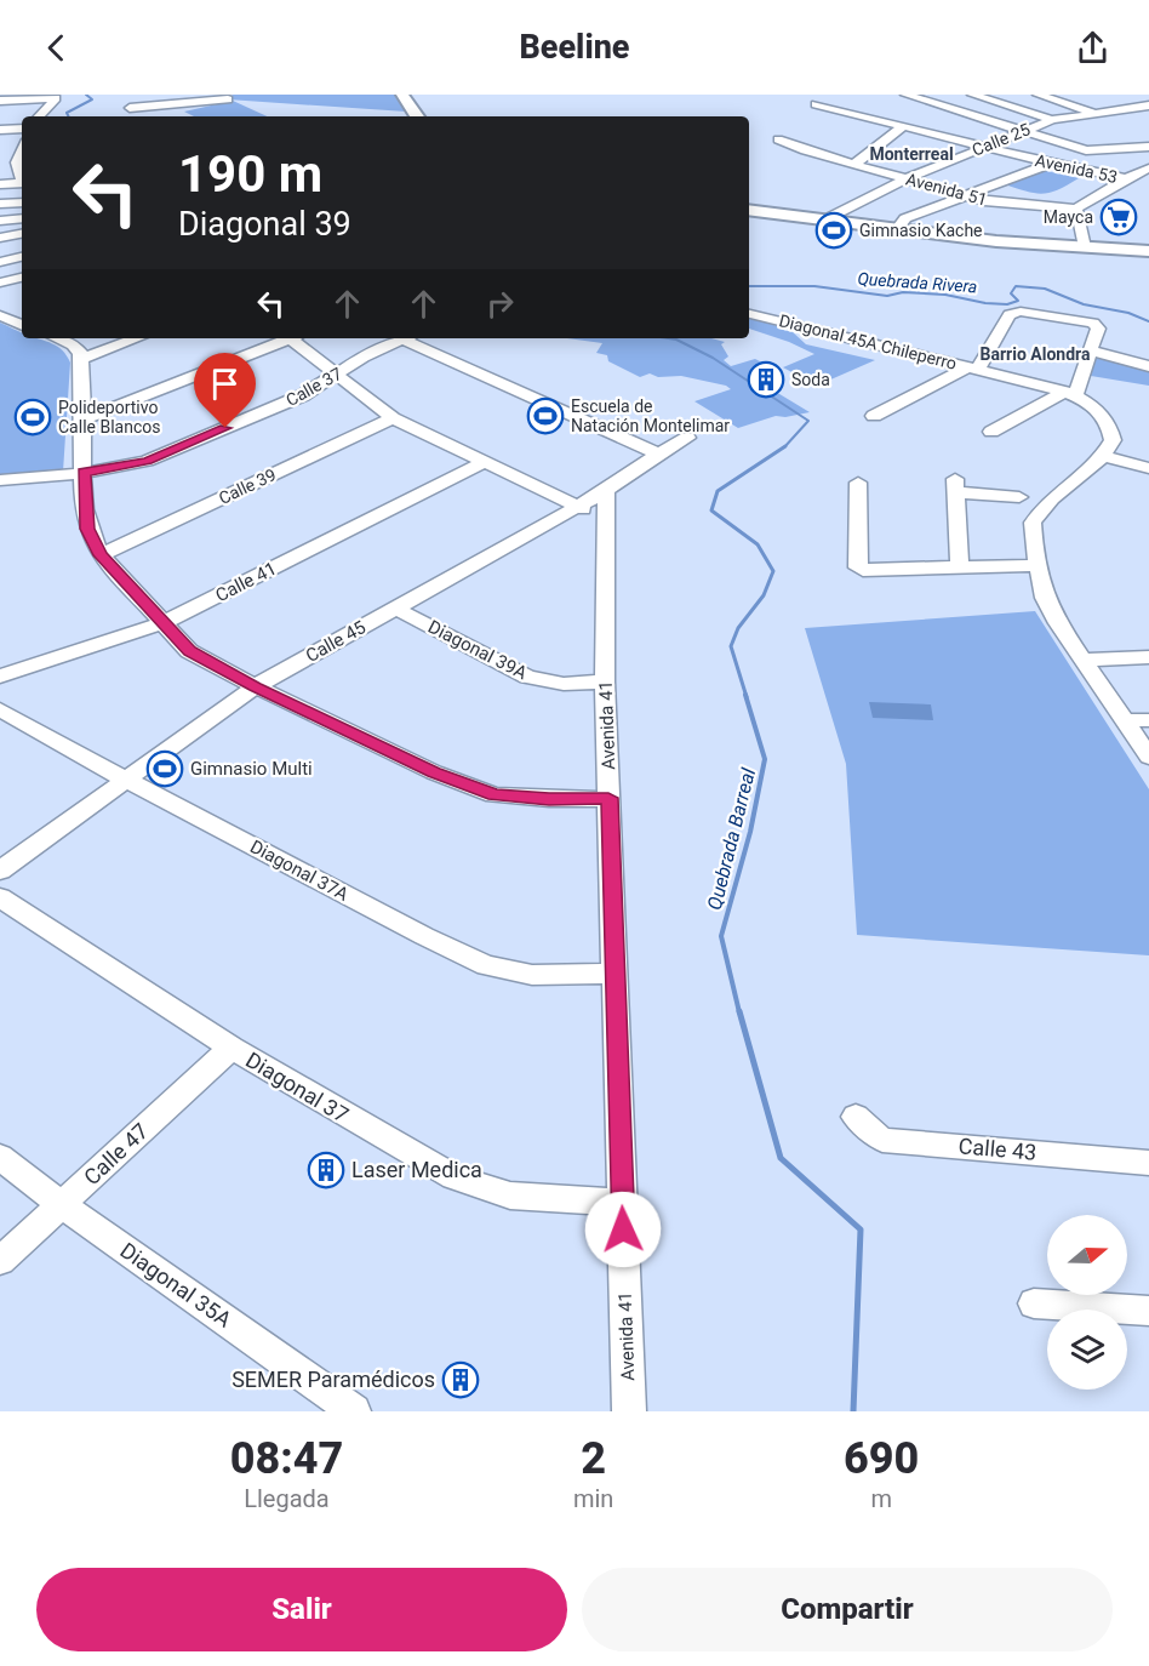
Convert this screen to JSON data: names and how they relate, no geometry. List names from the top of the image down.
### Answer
{
  "streets": {
    "street": [
      "Calle 25",
      "Avenida 53",
      "Avenida 51",
      "Diagonal 45A Chileperro",
      "Calle 37",
      "Calle 39",
      "Calle 41",
      "Calle 45",
      "Diagonal 39A",
      "Avenida 41",
      "Diagonal 37A",
      "Diagonal 37",
      "Calle 43",
      "Calle 47",
      "Diagonal 35A"
    ]
  },
  "crossings": [
    ["Calle 25", "Avenida 53"],
    ["Calle 25", "Avenida 51"],
    ["Calle 45", "Diagonal 39A"],
    ["Calle 45", "Avenida 41"],
    ["Calle 45", "Diagonal 37A"],
    ["Diagonal 39A", "Avenida 41"],
    ["Avenida 41", "Diagonal 37A"],
    ["Avenida 41", "Diagonal 37"],
    ["Diagonal 37", "Calle 47"],
    ["Calle 47", "Diagonal 35A"]
  ],
  "districts": ["Monterreal", "Barrio Alondra"],
  "water": ["Quebrada Rivera", "Quebrada Barreal"],
  "places": {
    "supermarket": ["Mayca"],
    "sports": [
      "Gimnasio Kache",
      "Escuela de Natación Montelimar",
      "Polideportivo Calle Blancos",
      "Gimnasio Multi"
    ],
    "building": ["Soda", "Laser Medica", "SEMER Paramédicos"]
  },
  "north": "right",
  "page": {
    "header": "Beeline",
    "turn": ["190 m", "Diagonal 39"],
    "eta": [
      "08:47",
      "Llegada",
      "2",
      "min",
      "690",
      "m"
    ],
    "buttons": ["Salir", "Compartir"]
  }
}
